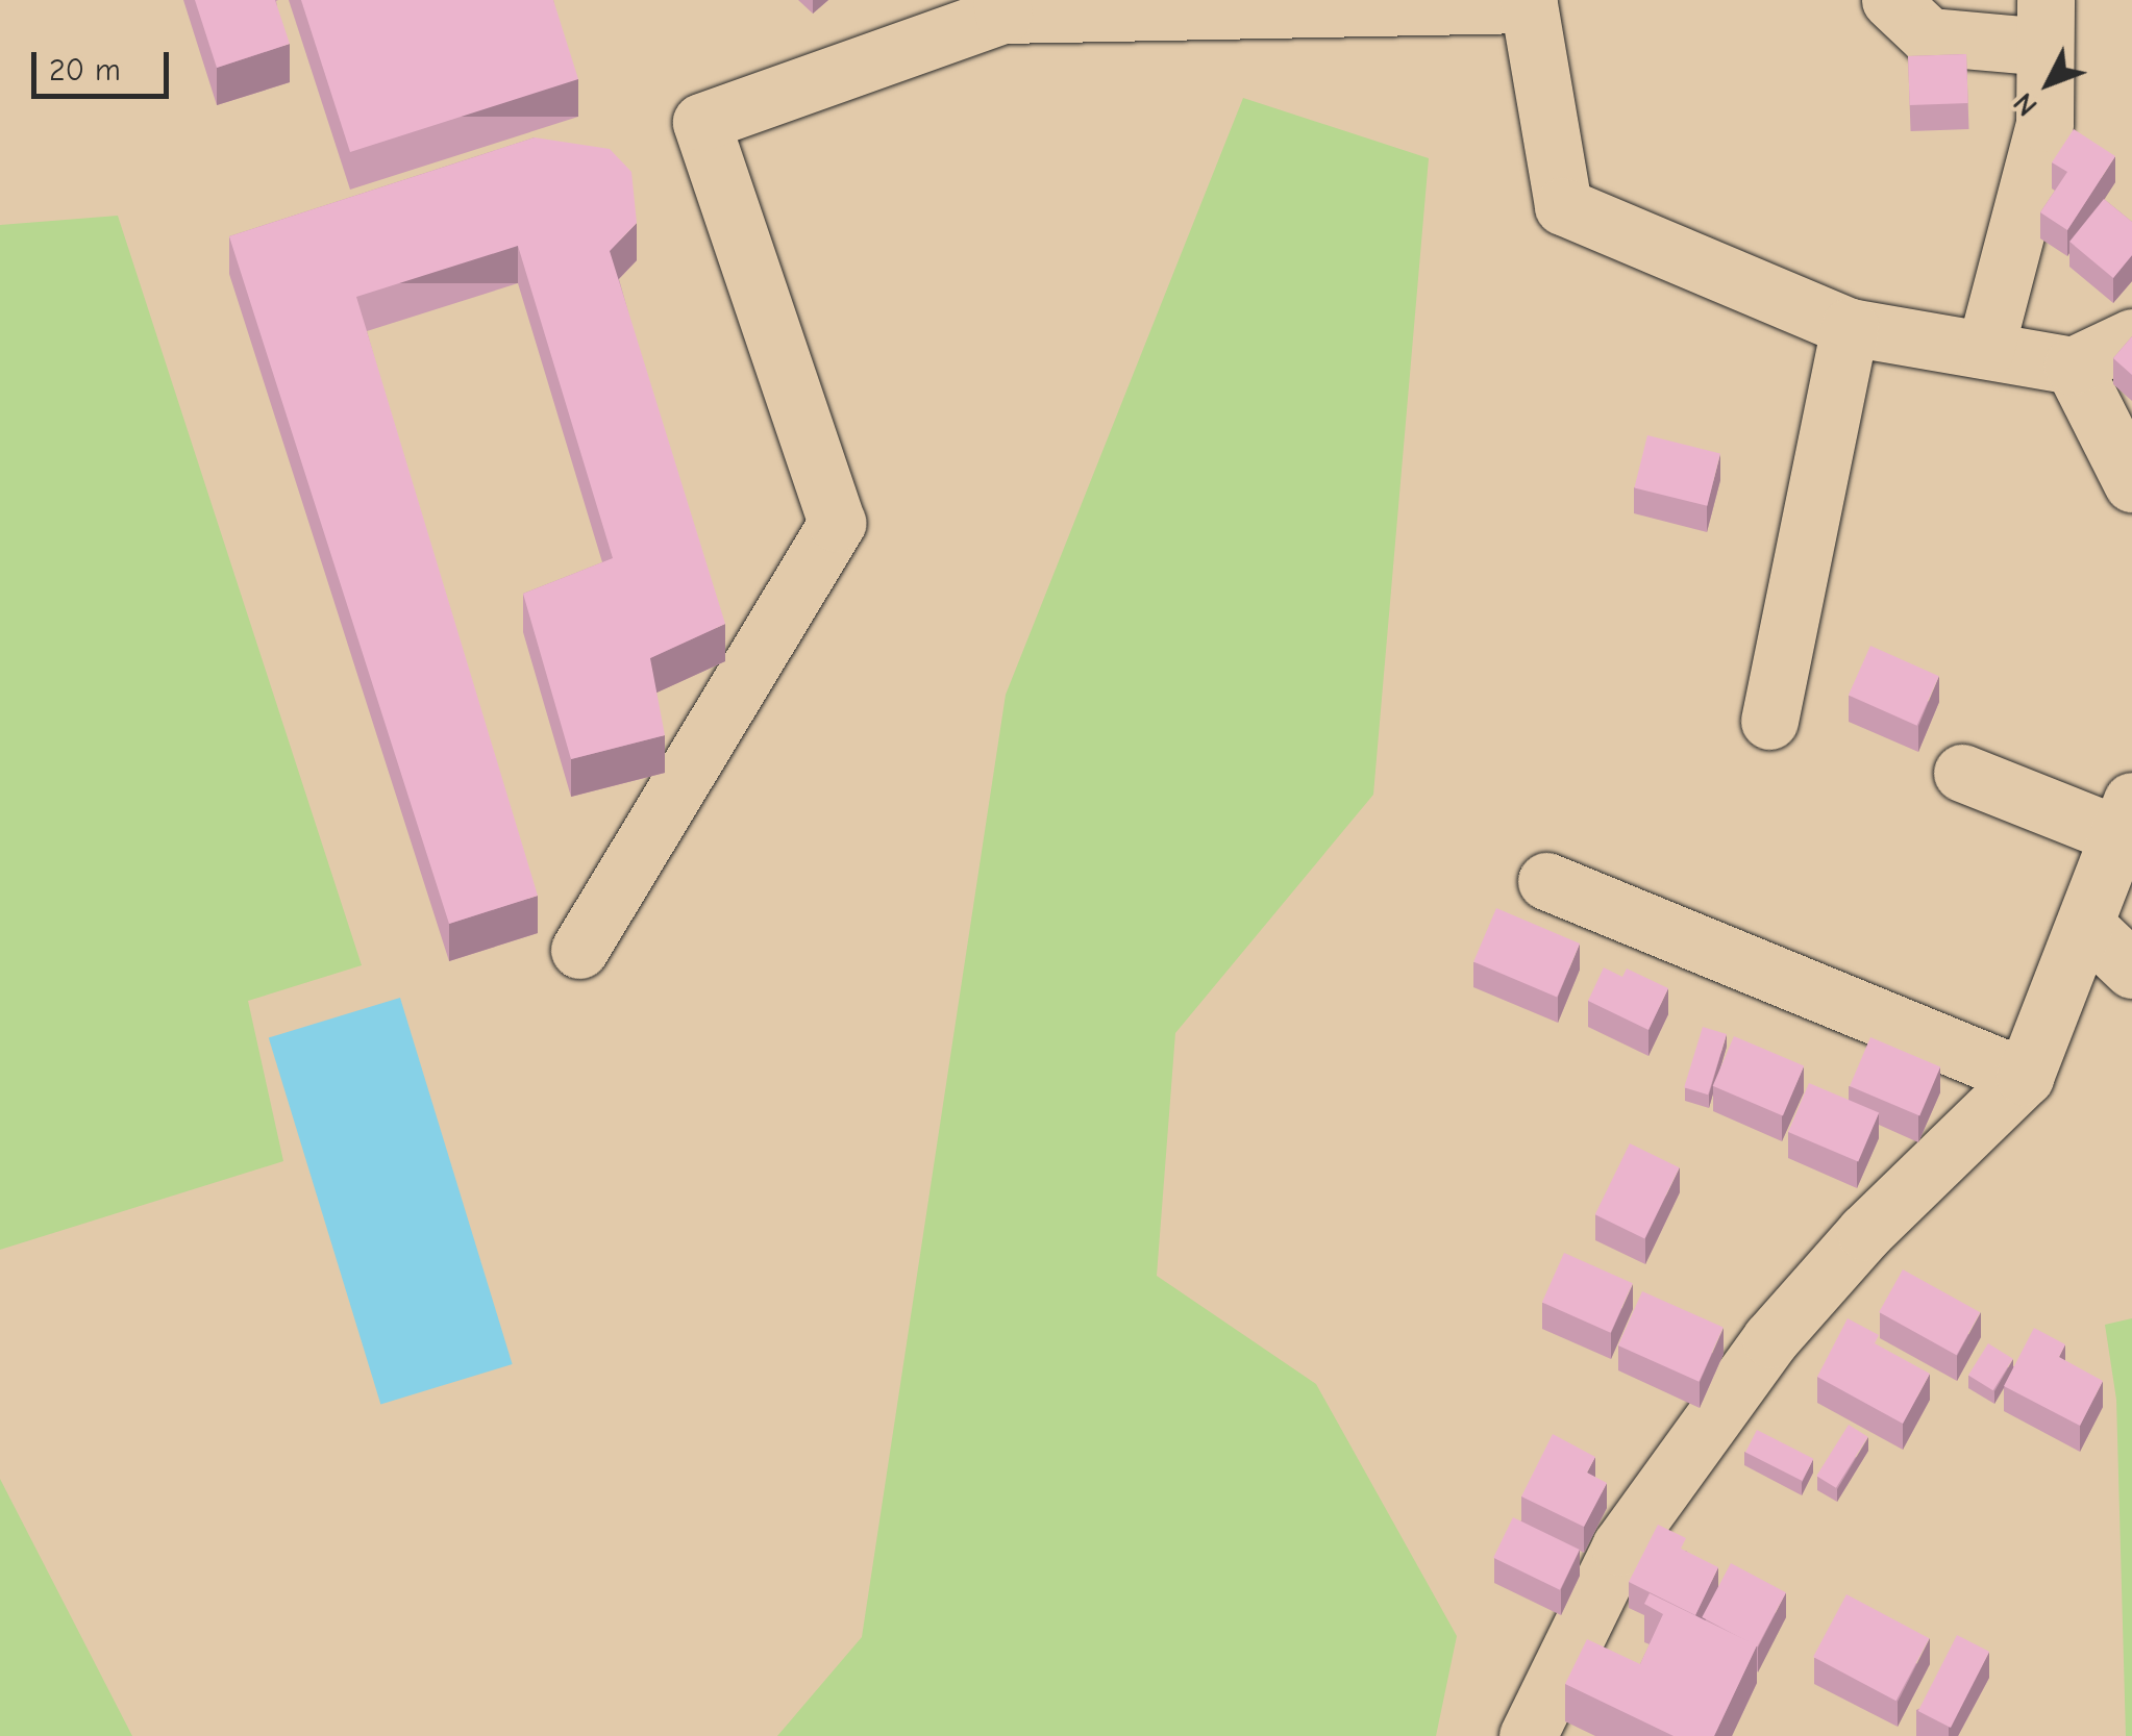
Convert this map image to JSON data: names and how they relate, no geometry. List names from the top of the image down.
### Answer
{
  "scale_bar": "20 m",
  "north": "bottom left"
}
